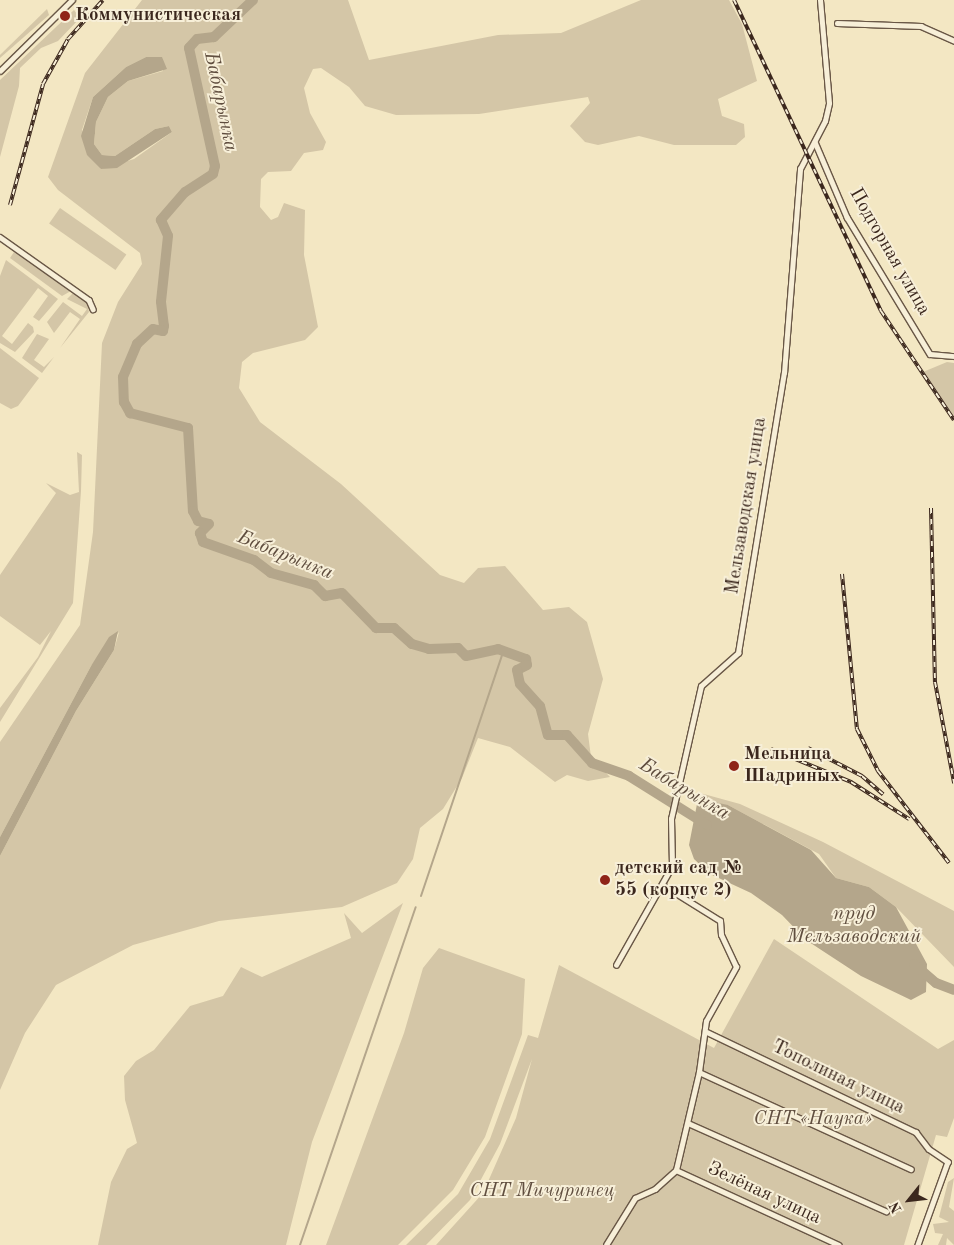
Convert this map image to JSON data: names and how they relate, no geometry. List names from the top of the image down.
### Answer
{
  "streets": {
    "street": [
      "Подгорная улица",
      "Мельзаводская улица",
      "Тополиная улица",
      "Зелёная улица"
    ]
  },
  "crossings": [
    ["Подгорная улица", "Мельзаводская улица"]
  ],
  "water": ["Бабарынка", "пруд Мельзаводский"],
  "parks": ["СНТ «Наука»", "СНТ Мичуринец"],
  "places": ["Коммунистическая", "Мельница Шадриных", "детский сад № 55 (корпус 2)"],
  "north": "bottom left"
}
